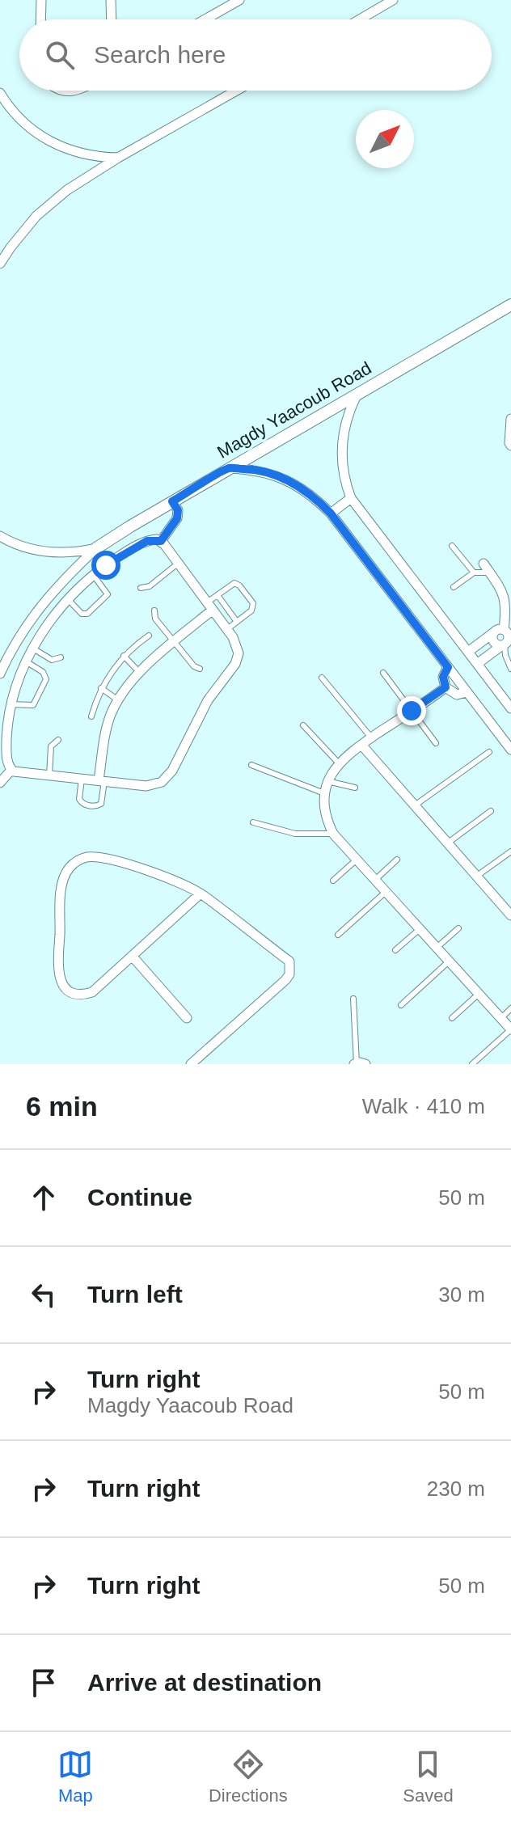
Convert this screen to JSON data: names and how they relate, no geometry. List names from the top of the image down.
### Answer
{
  "streets": {
    "street": ["Magdy Yaacoub Road"]
  },
  "north": "top right",
  "page": {
    "search": "Search here",
    "heading": ["6 min", "Walk · 410 m"],
    "list": [
      ["Continue", "50 m"],
      ["Turn left", "30 m"],
      ["Turn right", "Magdy Yaacoub Road", "50 m"],
      ["Turn right", "230 m"],
      ["Turn right", "50 m"],
      "Arrive at destination"
    ],
    "nav": ["Map", "Directions", "Saved"]
  }
}
